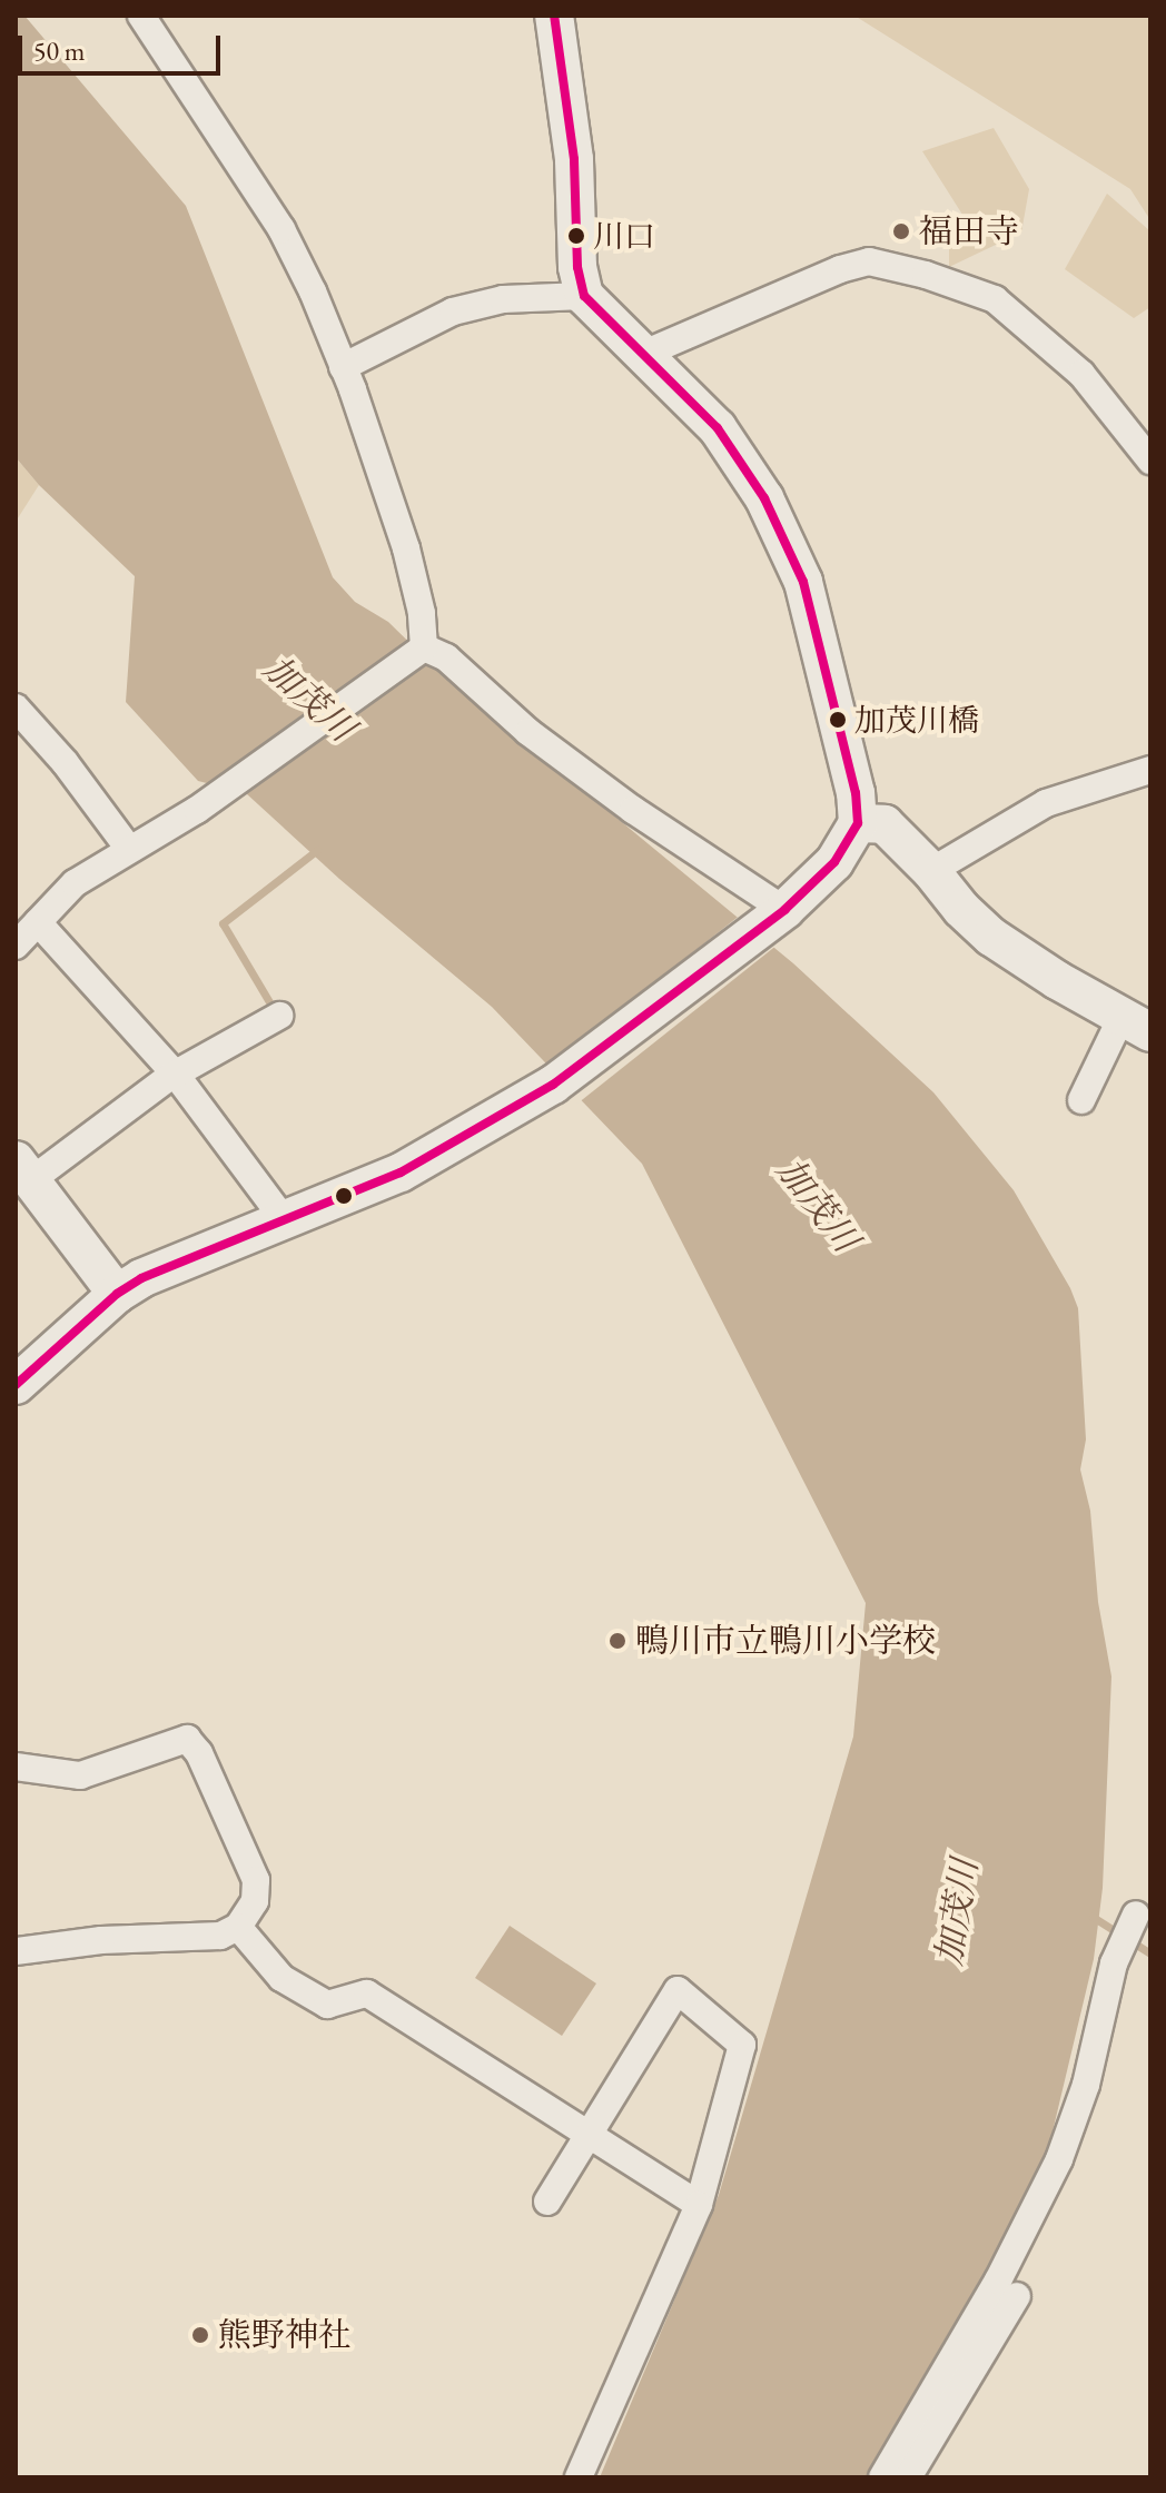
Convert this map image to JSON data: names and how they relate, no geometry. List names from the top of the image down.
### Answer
{
  "water": ["加茂川"],
  "places": [
    "福田寺",
    "川口",
    "加茂川橋",
    "鴨川市立鴨川小学校",
    "熊野神社"
  ],
  "scale_bar": "50 m"
}
